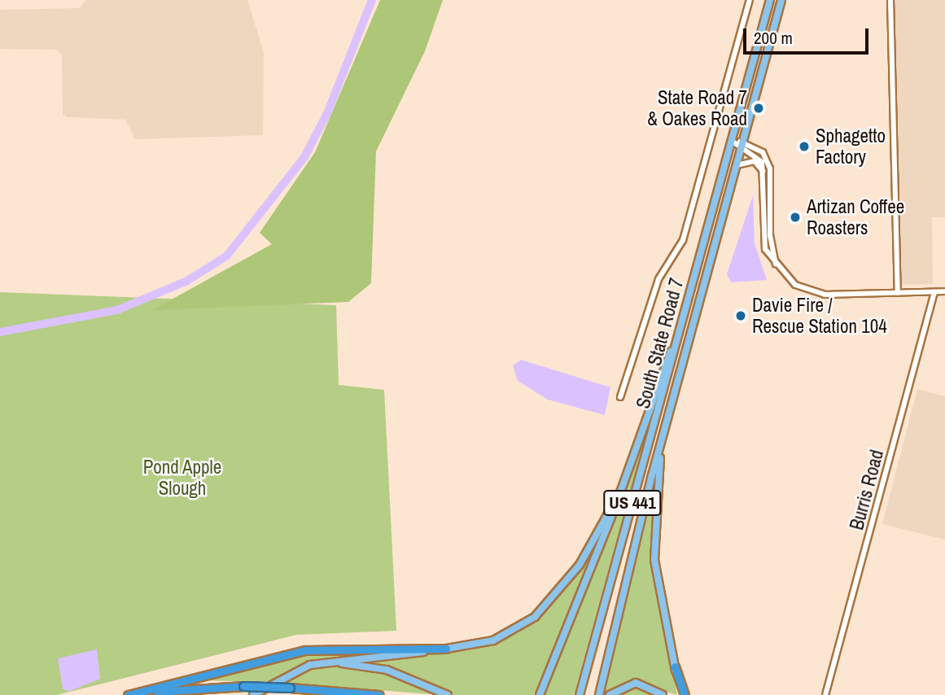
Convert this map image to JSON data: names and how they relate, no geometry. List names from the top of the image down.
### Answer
{
  "streets": {
    "main road": ["South State Road 7", "US 441"],
    "street": ["Burris Road"]
  },
  "parks": ["Pond Apple Slough"],
  "places": [
    "State Road 7 & Oakes Road",
    "Sphagetto Factory",
    "Artizan Coffee Roasters",
    "Davie Fire / Rescue Station 104"
  ],
  "scale_bar": "200 m"
}
